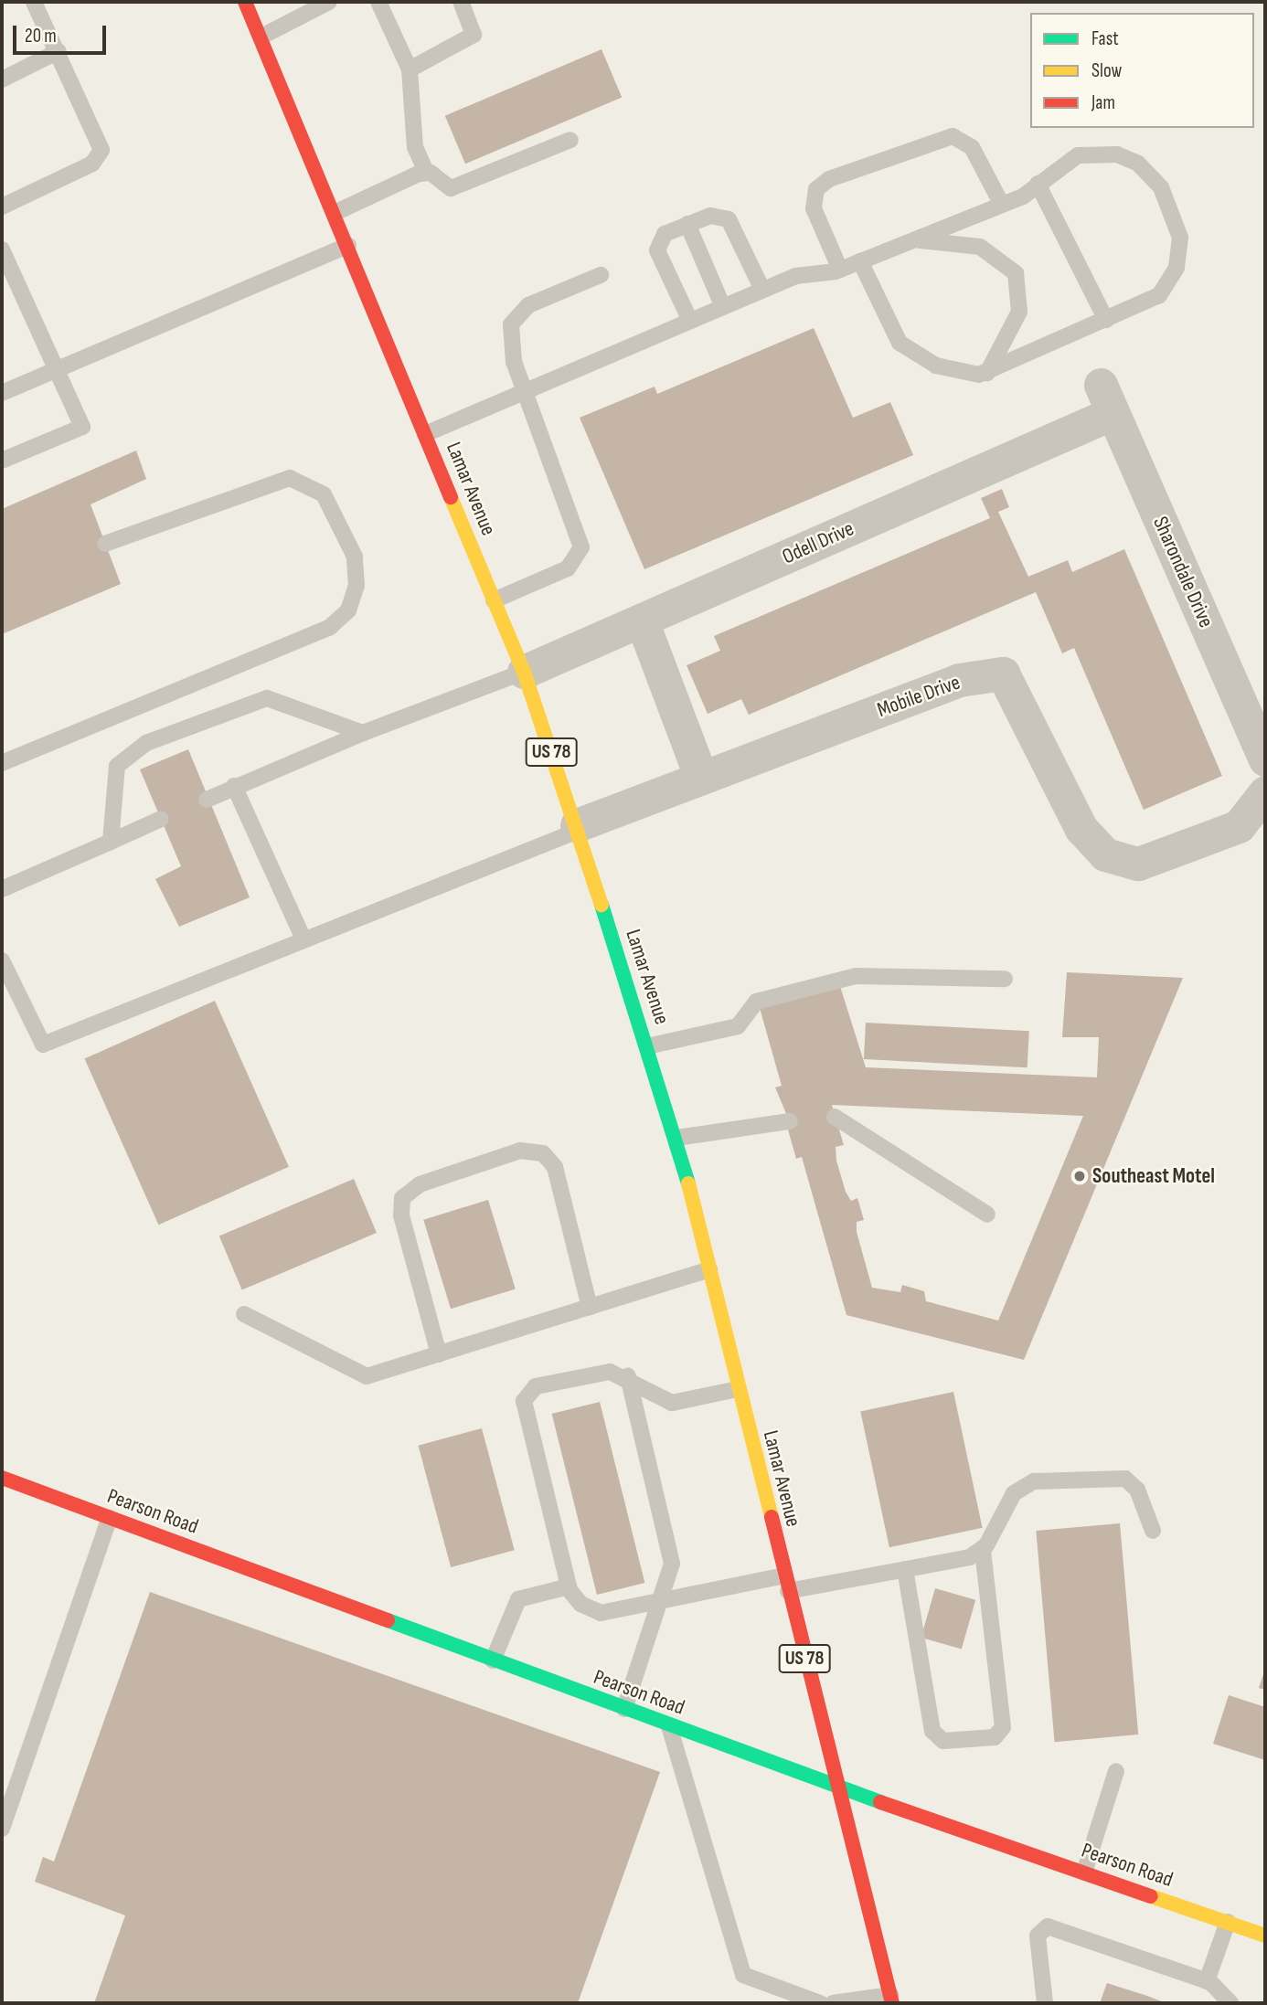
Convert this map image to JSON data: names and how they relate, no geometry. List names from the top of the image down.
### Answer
{
  "streets": {
    "main road": ["Lamar Avenue", "US 78", "Pearson Road"],
    "street": ["Odell Drive", "Sharondale Drive", "Mobile Drive"]
  },
  "crossings": [
    ["Lamar Avenue", "Odell Drive"],
    ["Lamar Avenue", "Mobile Drive"],
    ["Lamar Avenue", "Pearson Road"],
    ["Odell Drive", "Sharondale Drive"]
  ],
  "places": ["Southeast Motel"],
  "legend": ["Fast", "Slow", "Jam"],
  "scale_bar": "20 m"
}
